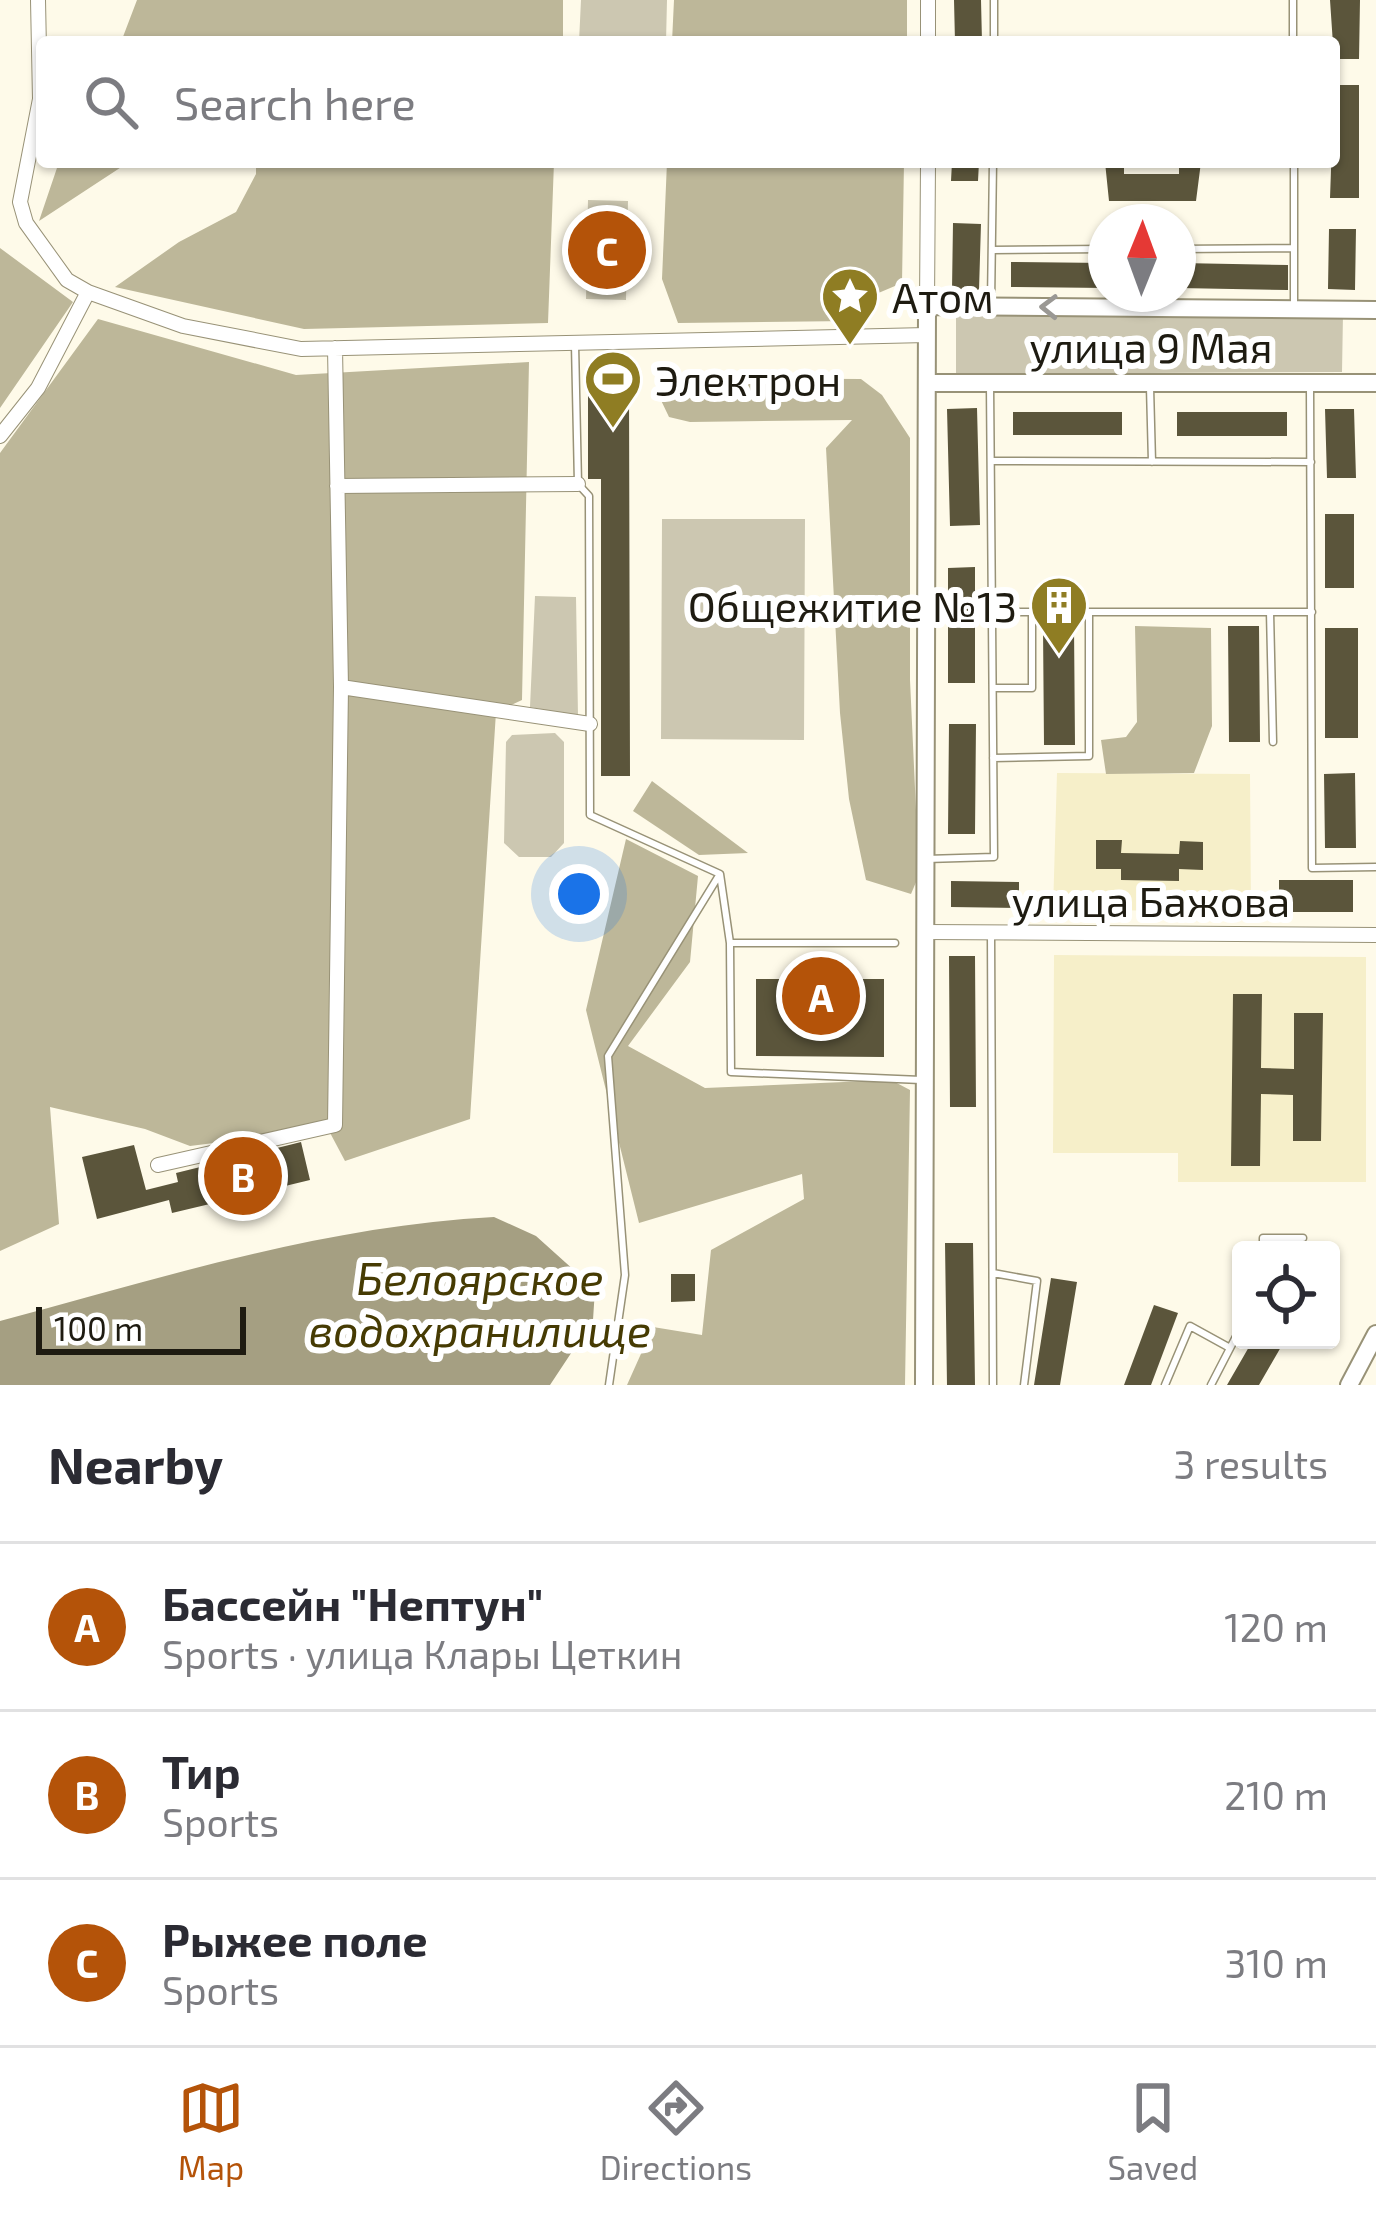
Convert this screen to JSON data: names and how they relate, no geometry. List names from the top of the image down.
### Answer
{
  "streets": {
    "street": ["улица 9 Мая", "улица Бажова"]
  },
  "water": ["Белоярское водохранилище"],
  "places": {
    "place": ["Атом"],
    "sports": ["Электрон"],
    "building": ["Общежитие №13"]
  },
  "scale_bar": "100 m",
  "north": "top",
  "page": {
    "search": "Search here",
    "pins": ["C", "A", "B"],
    "scale": "100 m",
    "heading": ["Nearby", "3 results"],
    "list": [
      {
        "mark": "A",
        "name": "Бассейн \"Нептун\"",
        "note": "Sports · улица Клары Цеткин",
        "value": "120 m"
      },
      {
        "mark": "B",
        "name": "Тир",
        "note": "Sports",
        "value": "210 m"
      },
      {
        "mark": "C",
        "name": "Рыжее поле",
        "note": "Sports",
        "value": "310 m"
      }
    ],
    "nav": ["Map", "Directions", "Saved"]
  }
}
